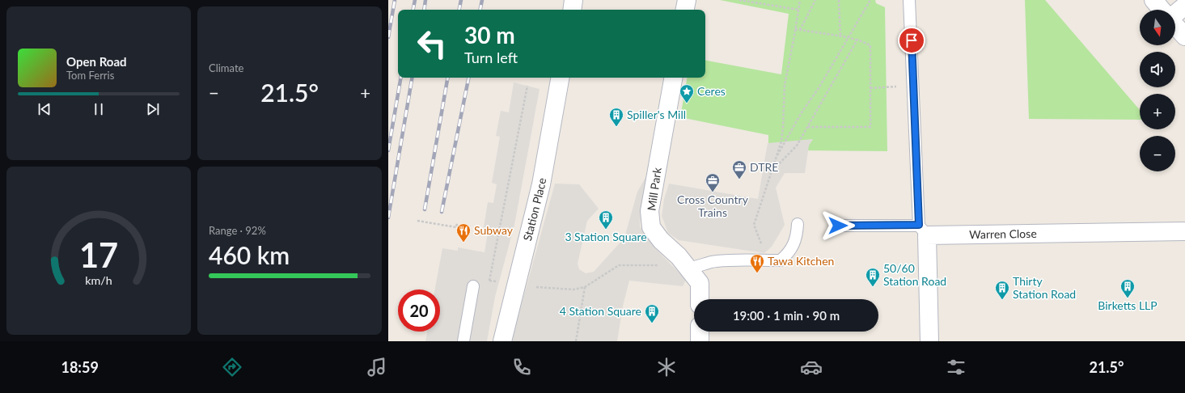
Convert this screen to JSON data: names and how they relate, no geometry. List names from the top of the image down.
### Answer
{
  "streets": {
    "street": ["Mill Park", "Station Place", "Warren Close"]
  },
  "places": {
    "place": ["Ceres"],
    "building": [
      "Spiller's Mill",
      "3 Station Square",
      "50/60 Station Road",
      "Birketts LLP",
      "Thirty Station Road",
      "4 Station Square"
    ],
    "office": ["DTRE", "Cross Country Trains"],
    "restaurant": ["Subway", "Tawa Kitchen"]
  },
  "north": "bottom",
  "page": {
    "tile": [
      "Climate",
      ["Range · 92%", "460 km"]
    ],
    "map_buttons": ["+", "−"],
    "turn": ["30 m", "Turn left"],
    "song": ["Open Road", "Tom Ferris"],
    "heat": ["−", "21.5°", "+"],
    "limit": "20",
    "trip": "19:00 · 1 min · 90 m",
    "tabs": ["18:59", "21.5°"],
    "gauge": ["17", "km/h"]
  }
}
